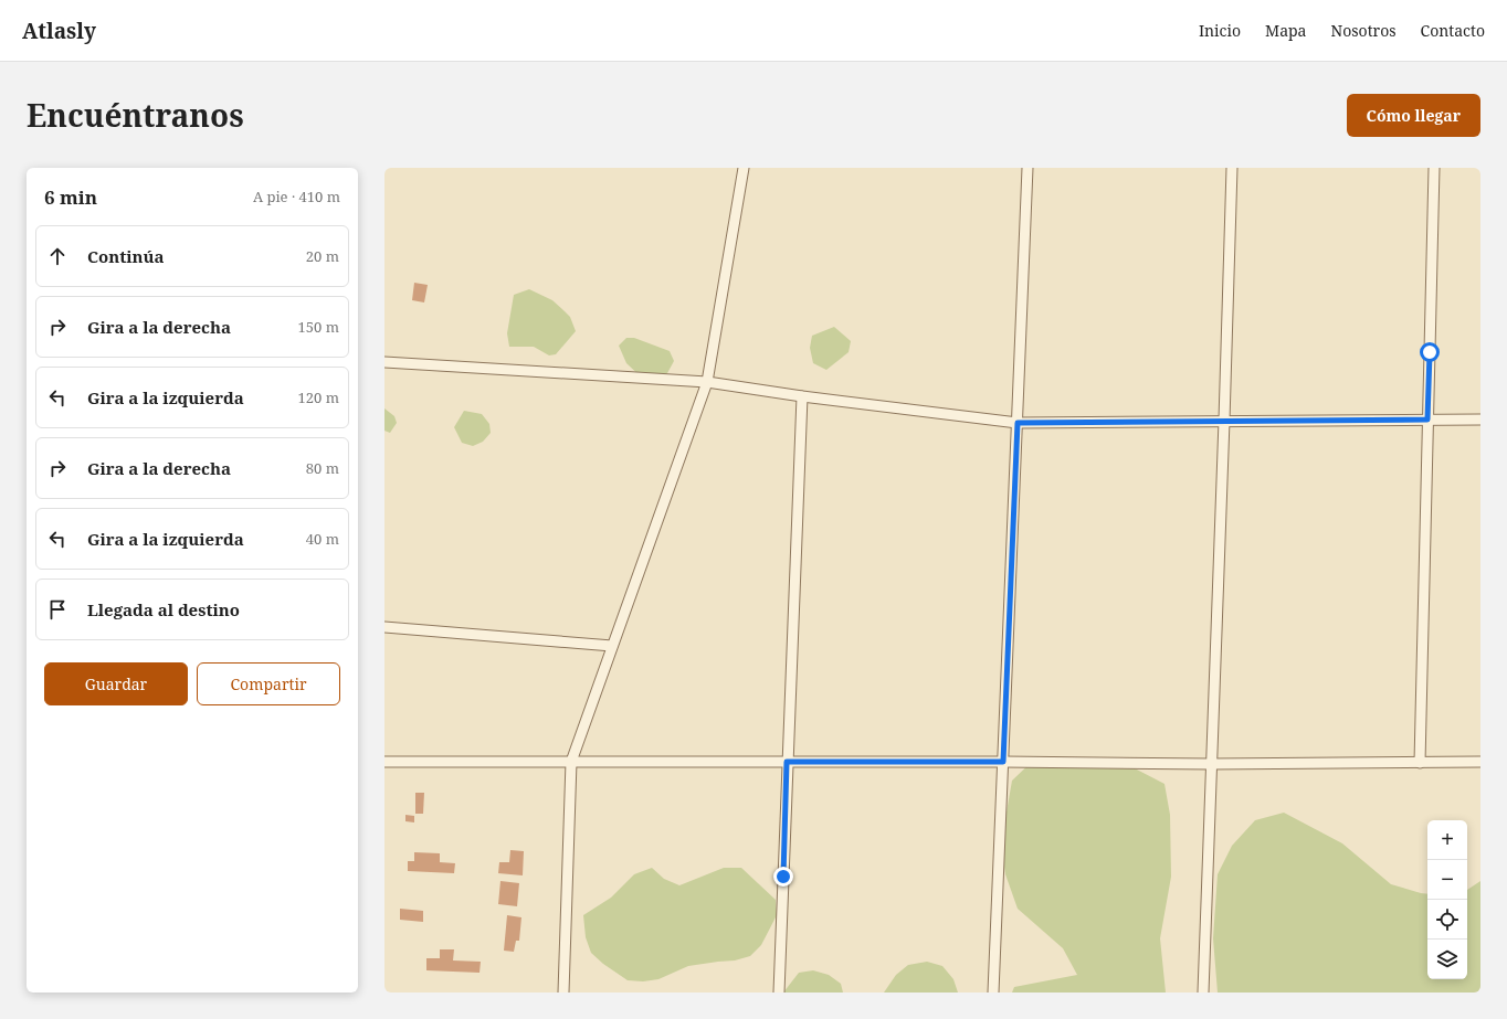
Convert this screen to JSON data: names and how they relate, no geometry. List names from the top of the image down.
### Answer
{
  "page": {
    "header": "Atlasly",
    "nav": [
      "Inicio",
      "Mapa",
      "Nosotros",
      "Contacto"
    ],
    "title": "Encuéntranos",
    "buttons": [
      "Cómo llegar",
      ["Guardar", "Compartir"]
    ],
    "heading": ["6 min", "A pie · 410 m"],
    "list": [
      ["Continúa", "20 m"],
      ["Gira a la derecha", "150 m"],
      ["Gira a la izquierda", "120 m"],
      ["Gira a la derecha", "80 m"],
      ["Gira a la izquierda", "40 m"],
      "Llegada al destino"
    ],
    "map_buttons": ["+", "−"]
  }
}
